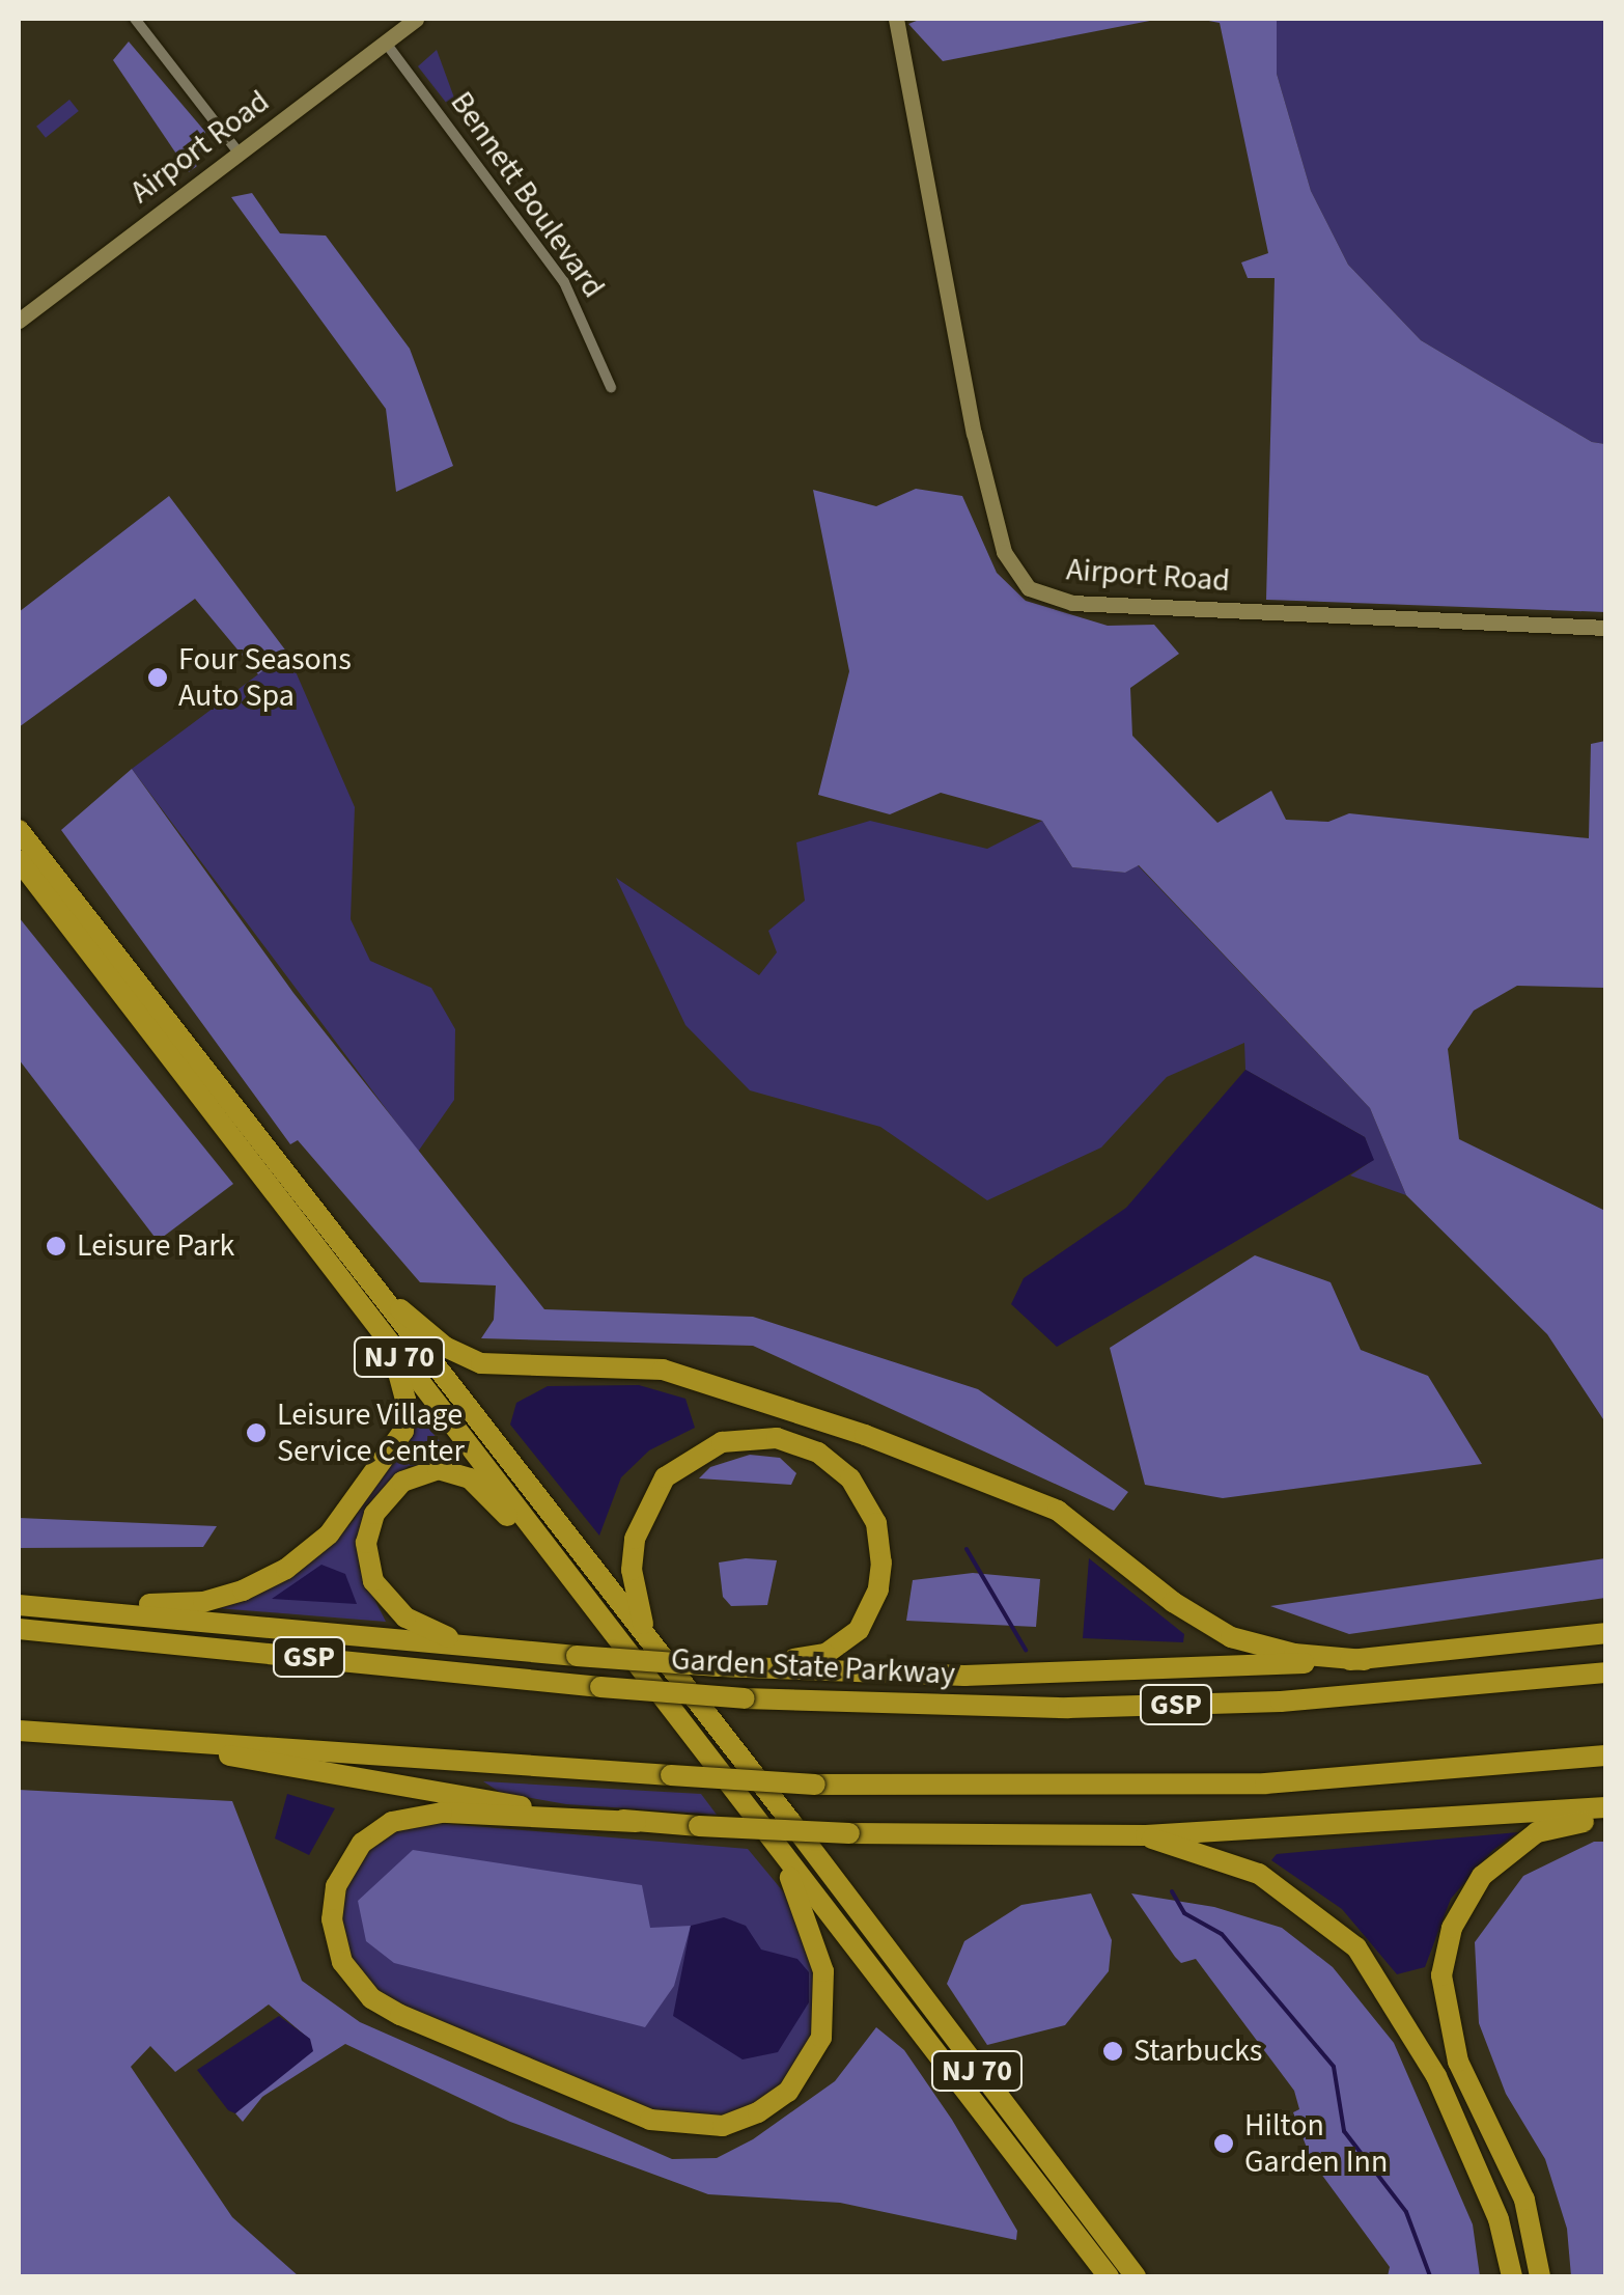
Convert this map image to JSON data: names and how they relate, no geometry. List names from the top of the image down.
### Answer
{
  "streets": {
    "highway": ["NJ 70", "GSP", "Garden State Parkway"],
    "street": ["Airport Road", "Bennett Boulevard"]
  },
  "crossings": [
    ["Airport Road", "Bennett Boulevard"]
  ],
  "places": [
    "Four Seasons Auto Spa",
    "Leisure Park",
    "Leisure Village Service Center",
    "Starbucks",
    "Hilton Garden Inn"
  ]
}
